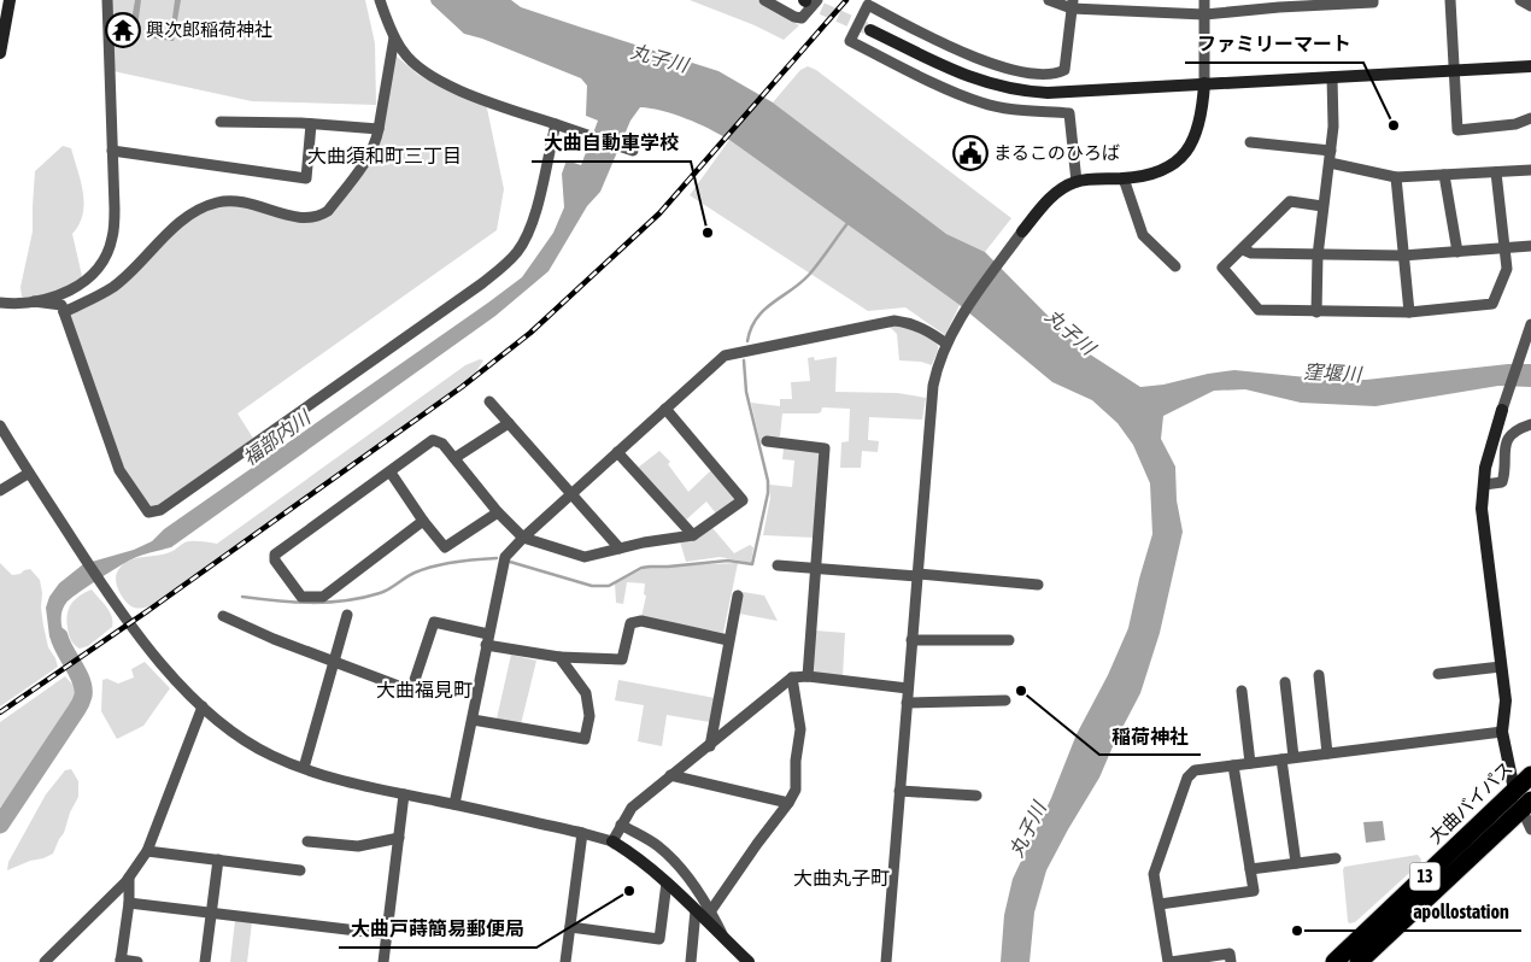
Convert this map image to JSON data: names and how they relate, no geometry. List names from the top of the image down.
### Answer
{
  "streets": {
    "highway": ["大曲バイパス", "13"]
  },
  "districts": ["大曲須和町三丁目", "大曲福見町", "大曲丸子町"],
  "water": ["丸子川", "窪堰川", "福部内川"],
  "places": {
    "temple": ["興次郎稲荷神社"],
    "other": [
      "ファミリーマート",
      "大曲自動車学校",
      "稲荷神社",
      "大曲戸蒔簡易郵便局",
      "apollostation"
    ],
    "public building": ["まるこのひろば"]
  }
}
